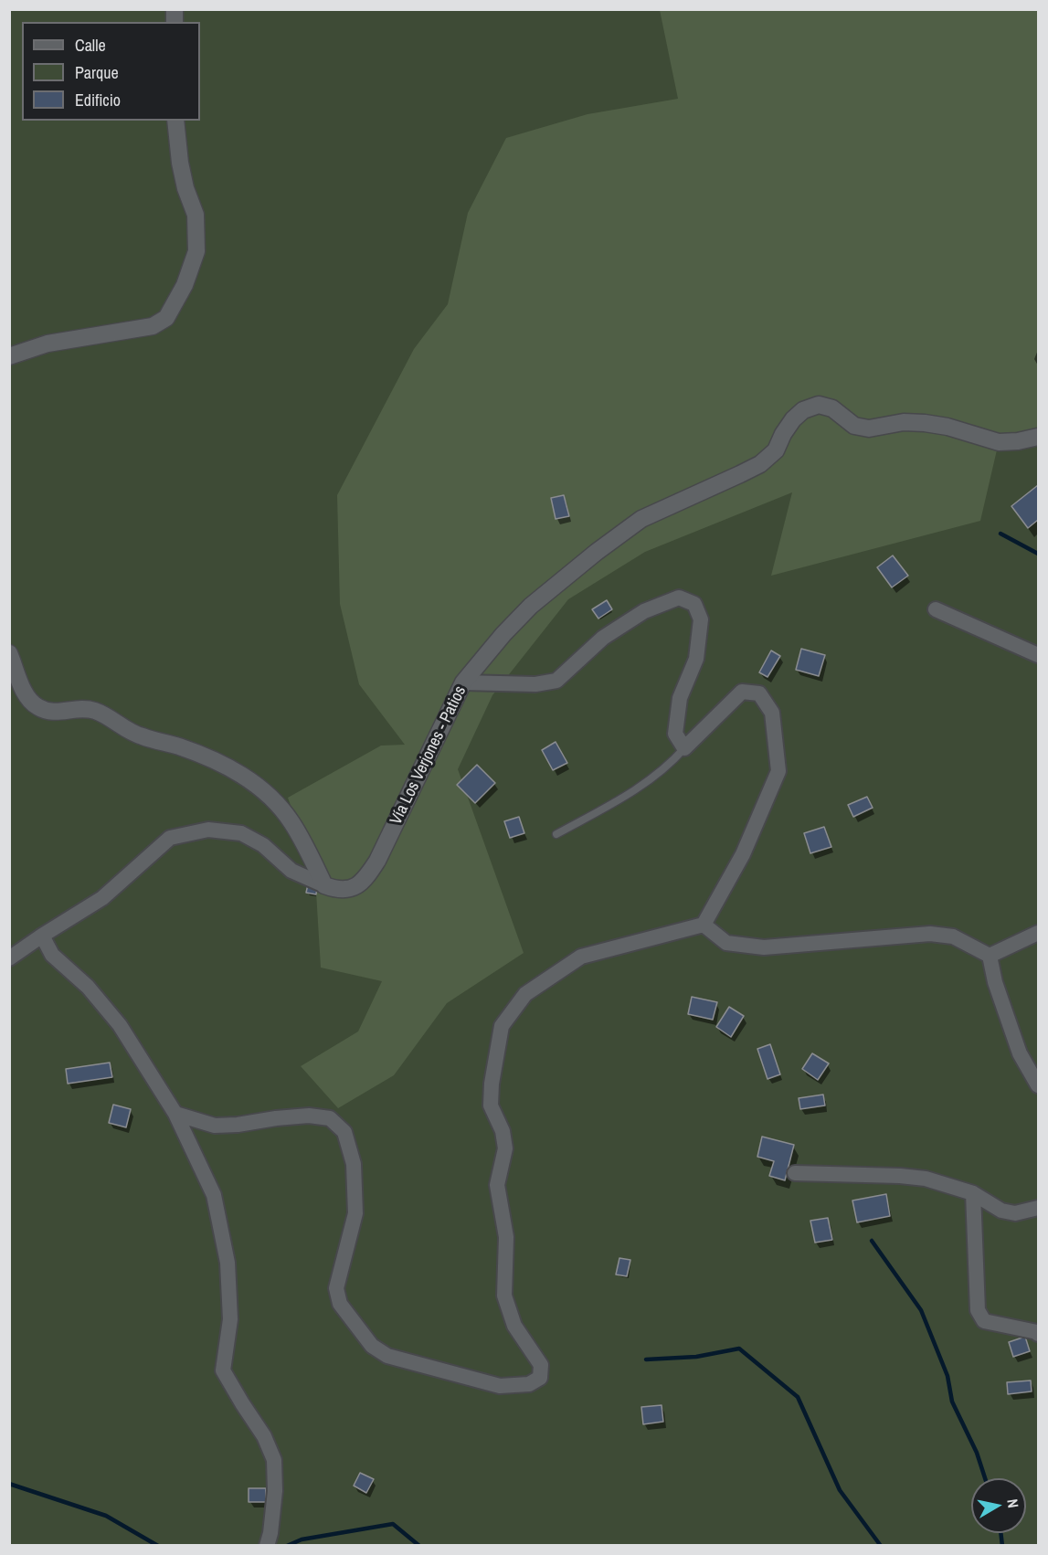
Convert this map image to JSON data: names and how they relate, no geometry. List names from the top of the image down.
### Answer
{
  "streets": {
    "street": ["Vía Los Verjones - Patios"]
  },
  "legend": ["Calle", "Parque", "Edificio"],
  "north": "right"
}
